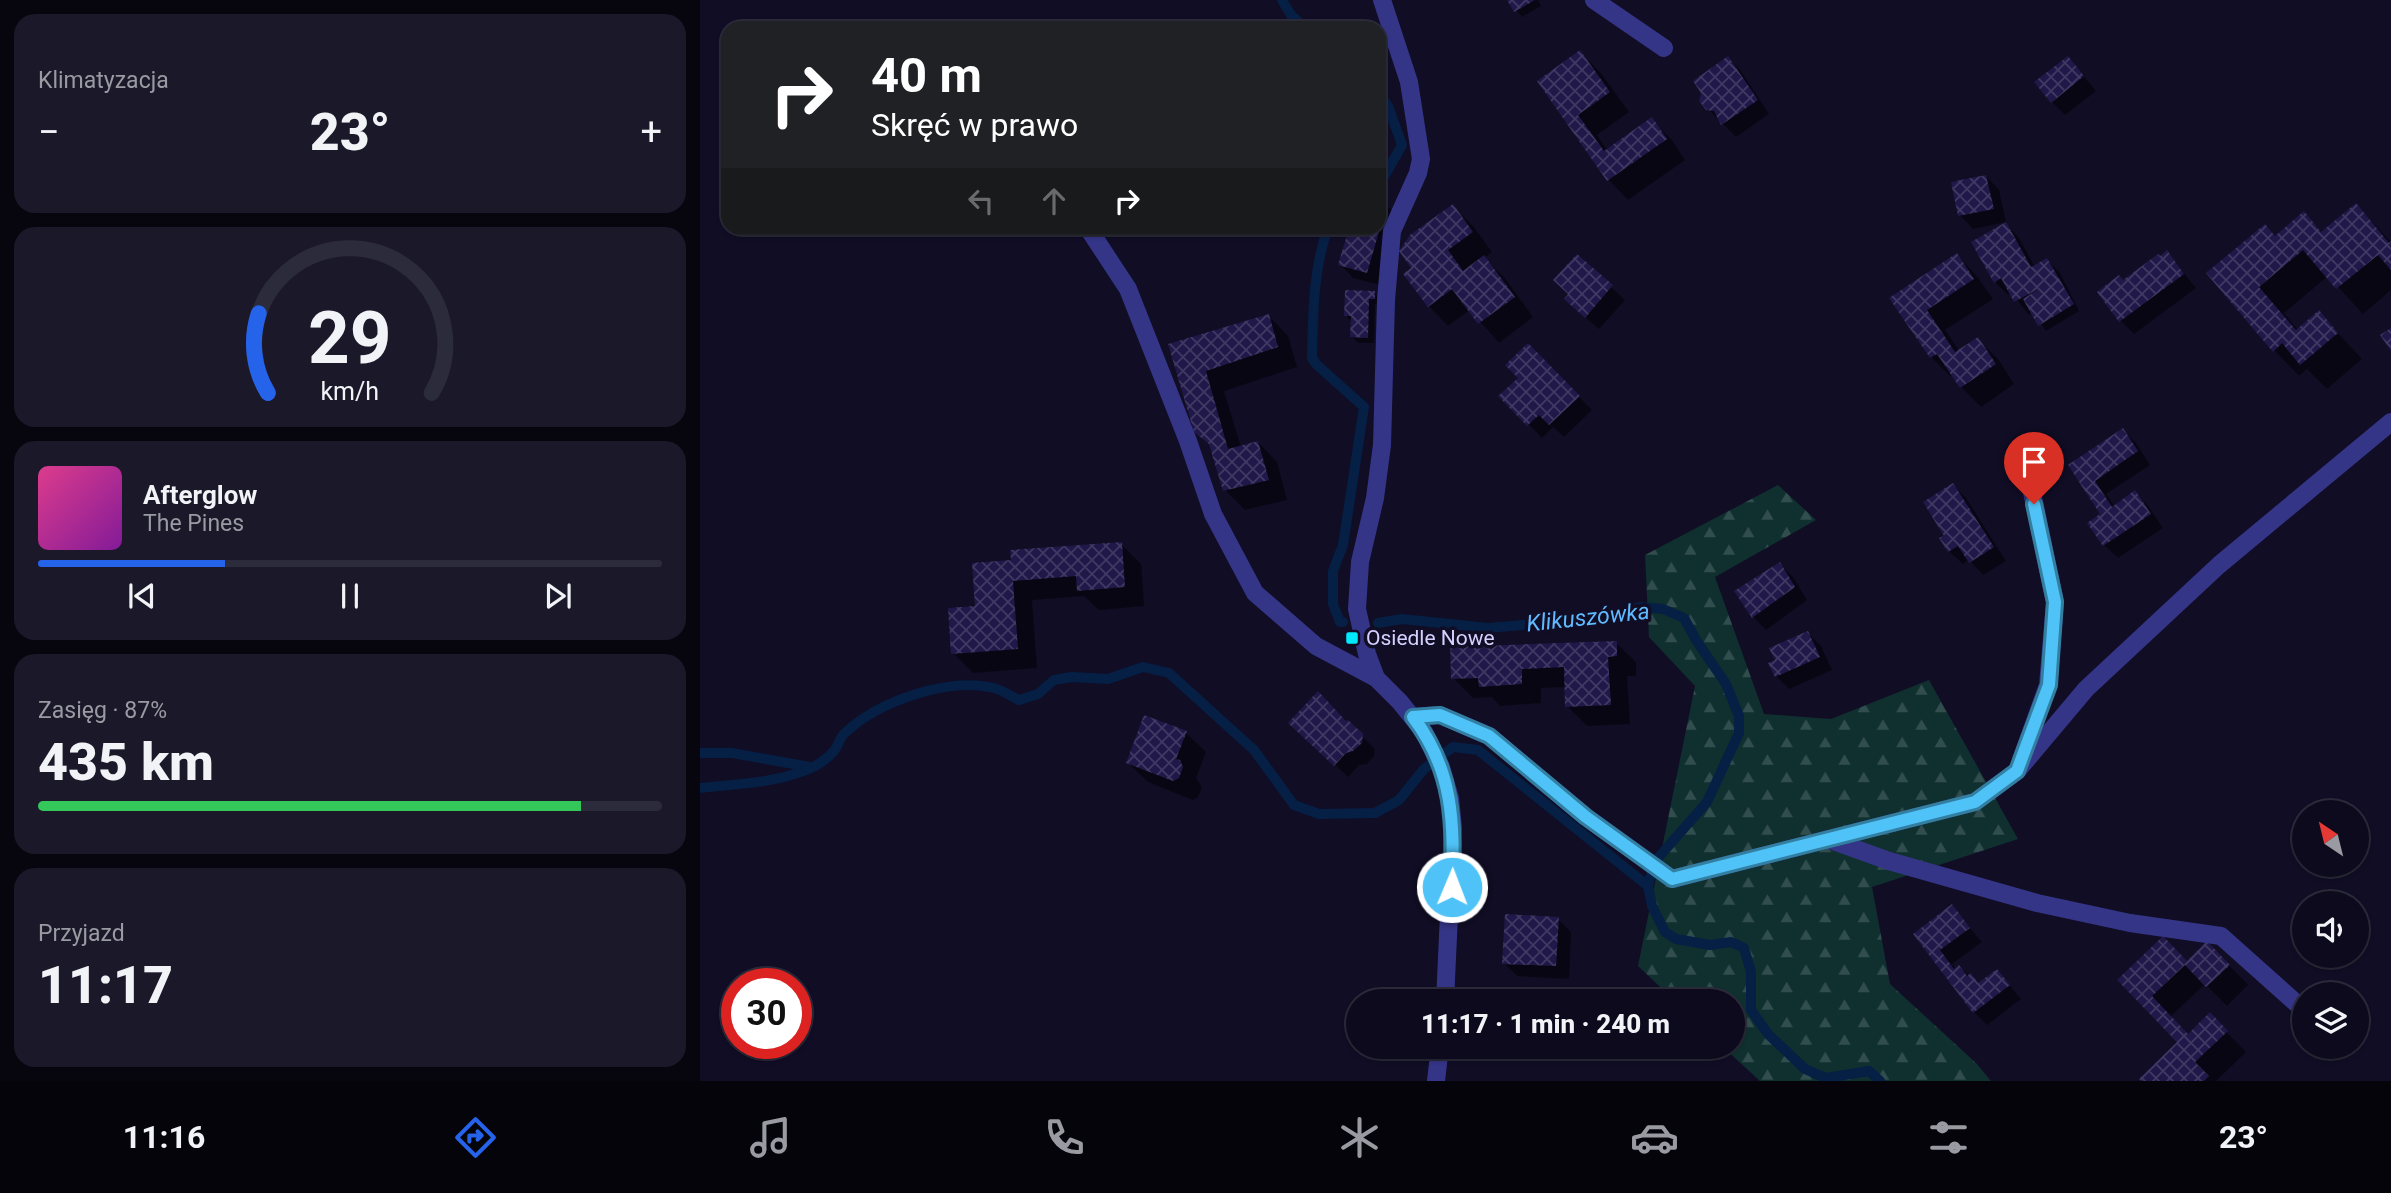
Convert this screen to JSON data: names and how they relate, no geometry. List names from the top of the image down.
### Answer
{
  "water": ["Klikuszówka"],
  "places": {
    "transit": ["Osiedle Nowe"]
  },
  "north": "top left",
  "page": {
    "tile": [
      "Klimatyzacja",
      ["Zasięg · 87%", "435 km"],
      ["Przyjazd", "11:17"]
    ],
    "turn": ["40 m", "Skręć w prawo"],
    "heat": ["−", "23°", "+"],
    "song": ["Afterglow", "The Pines"],
    "limit": "30",
    "trip": "11:17 · 1 min · 240 m",
    "tabs": ["11:16", "23°"],
    "gauge": ["29", "km/h"]
  }
}
